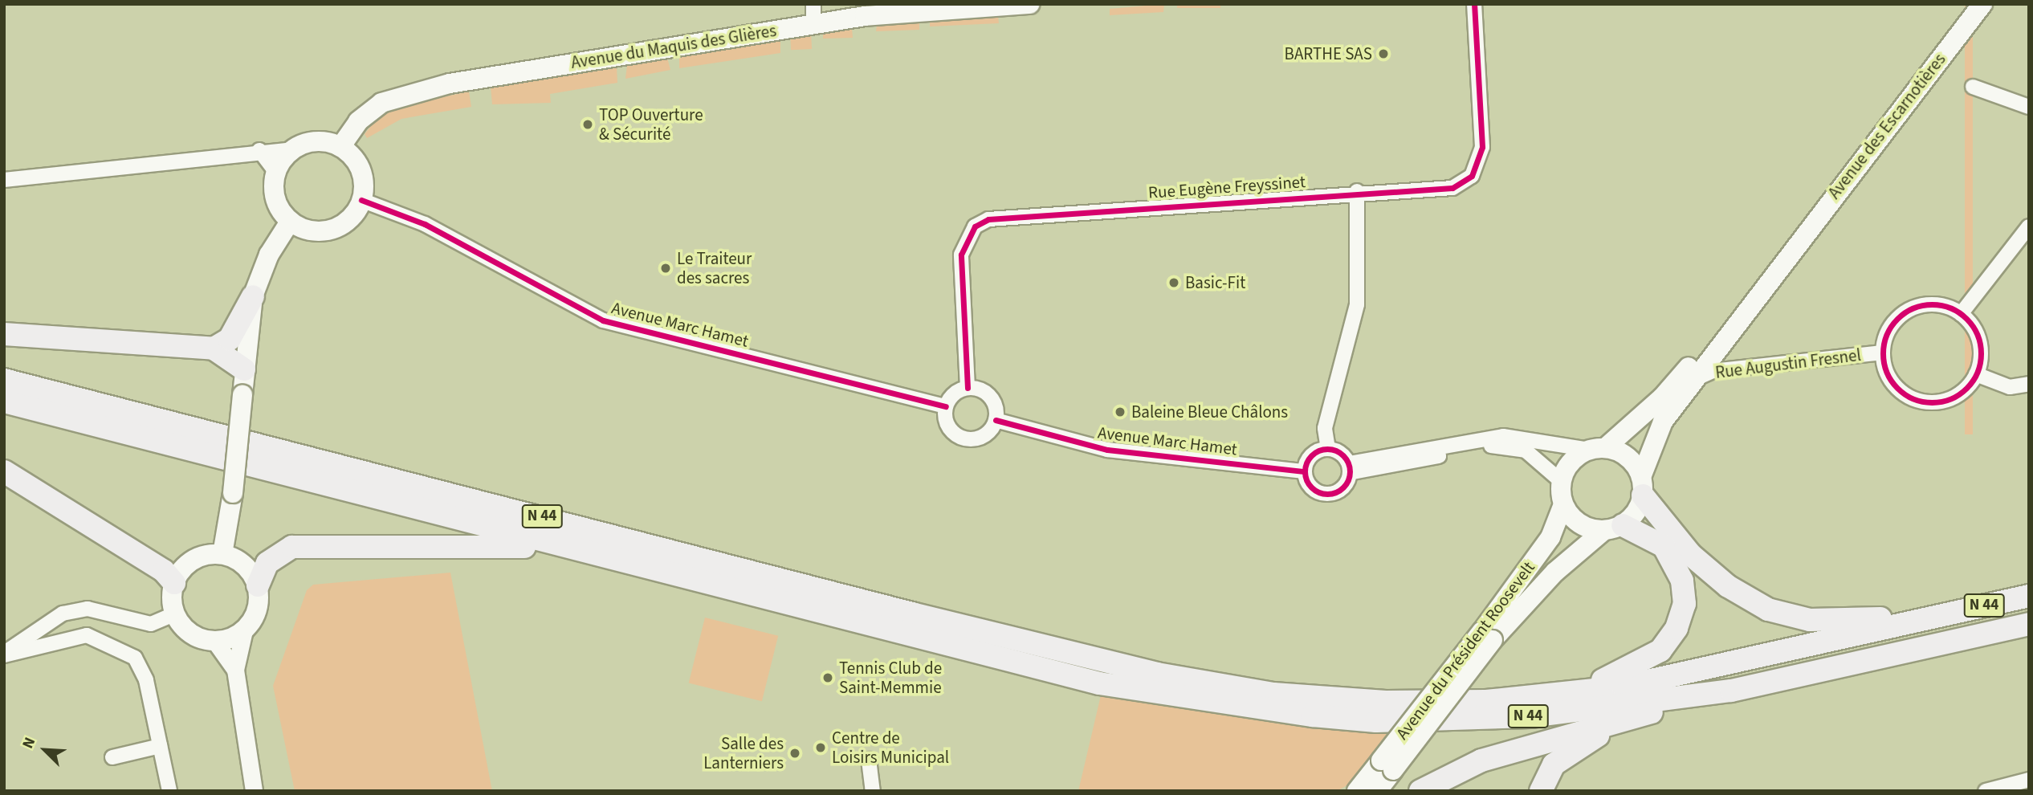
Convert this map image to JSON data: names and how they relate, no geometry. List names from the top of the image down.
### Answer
{
  "streets": {
    "main road": [
      "Avenue du Maquis des Glières",
      "Avenue des Escarnotières",
      "N 44",
      "Avenue du Président Roosevelt"
    ],
    "street": ["Rue Eugène Freyssinet", "Avenue Marc Hamet", "Rue Augustin Fresnel"]
  },
  "crossings": [
    ["Avenue du Maquis des Glières", "Avenue Marc Hamet"],
    ["Avenue des Escarnotières", "Rue Augustin Fresnel"],
    ["Avenue des Escarnotières", "Avenue du Président Roosevelt"],
    ["Rue Eugène Freyssinet", "Avenue Marc Hamet"]
  ],
  "places": [
    "BARTHE SAS",
    "TOP Ouverture & Sécurité",
    "Le Traiteur des sacres",
    "Basic-Fit",
    "Baleine Bleue Châlons",
    "Tennis Club de Saint-Memmie",
    "Centre de Loisirs Municipal",
    "Salle des Lanterniers"
  ],
  "north": "top left"
}
